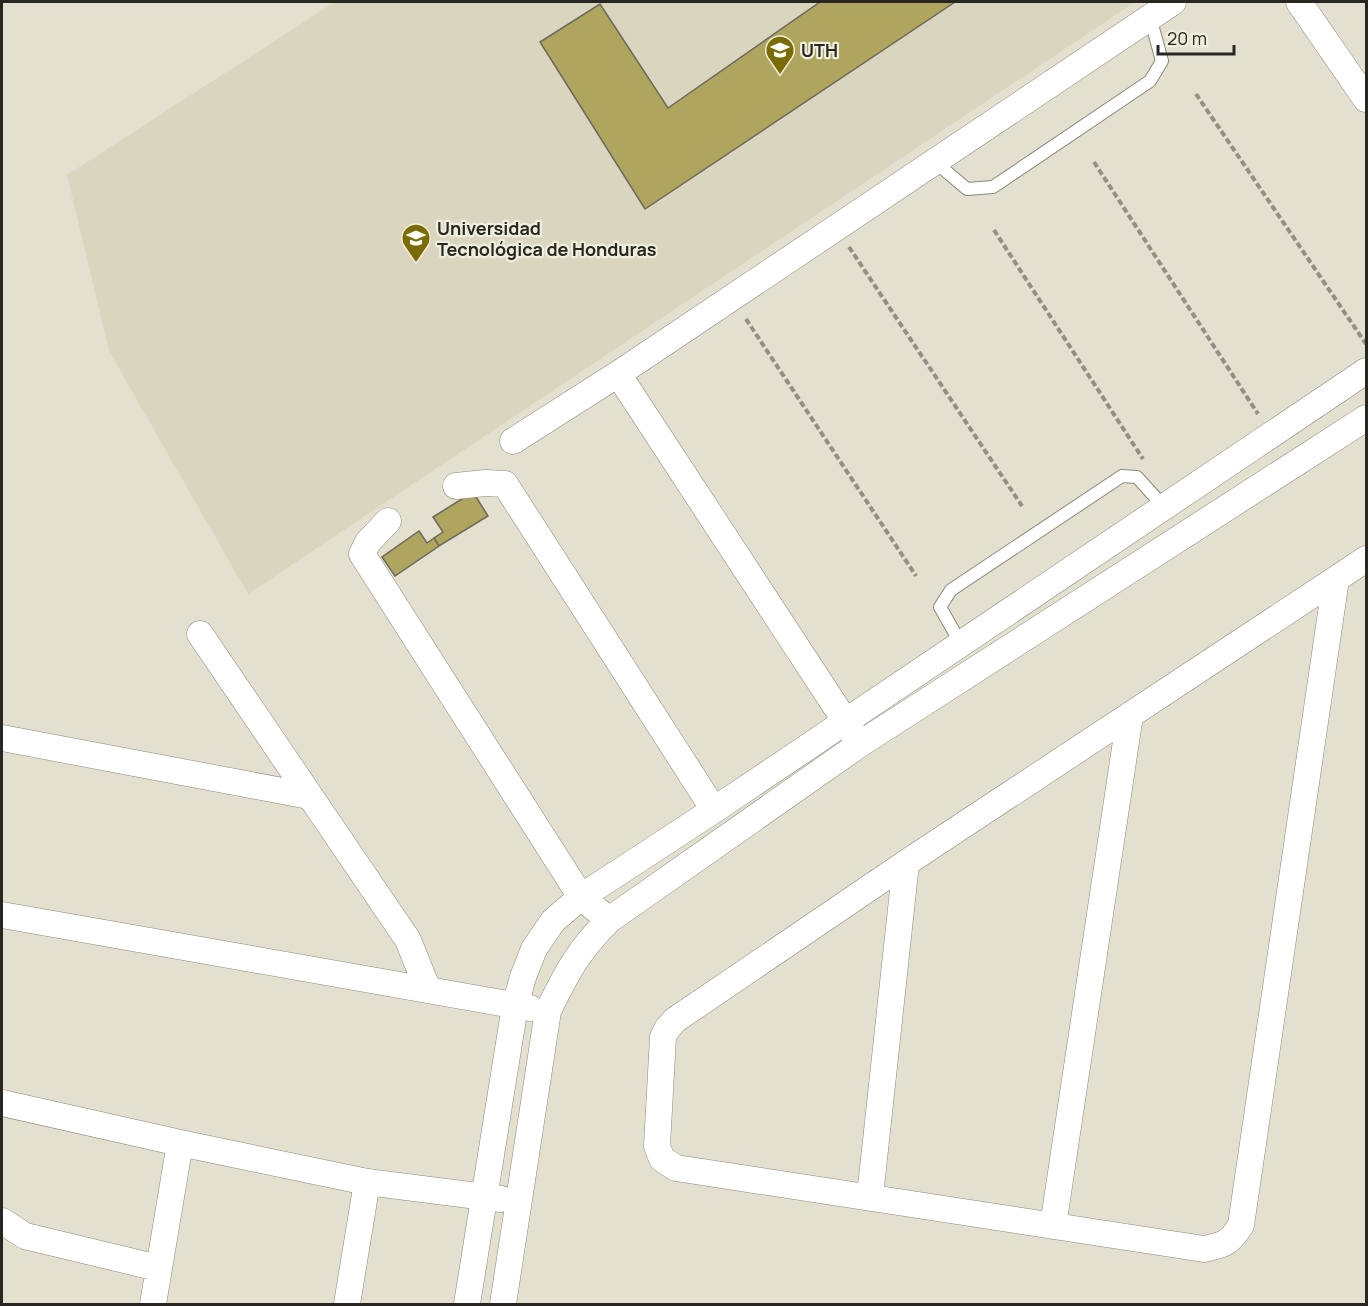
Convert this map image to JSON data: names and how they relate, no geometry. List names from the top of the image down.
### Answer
{
  "places": {
    "school or university": ["UTH", "Universidad Tecnológica de Honduras"]
  },
  "scale_bar": "20 m"
}
